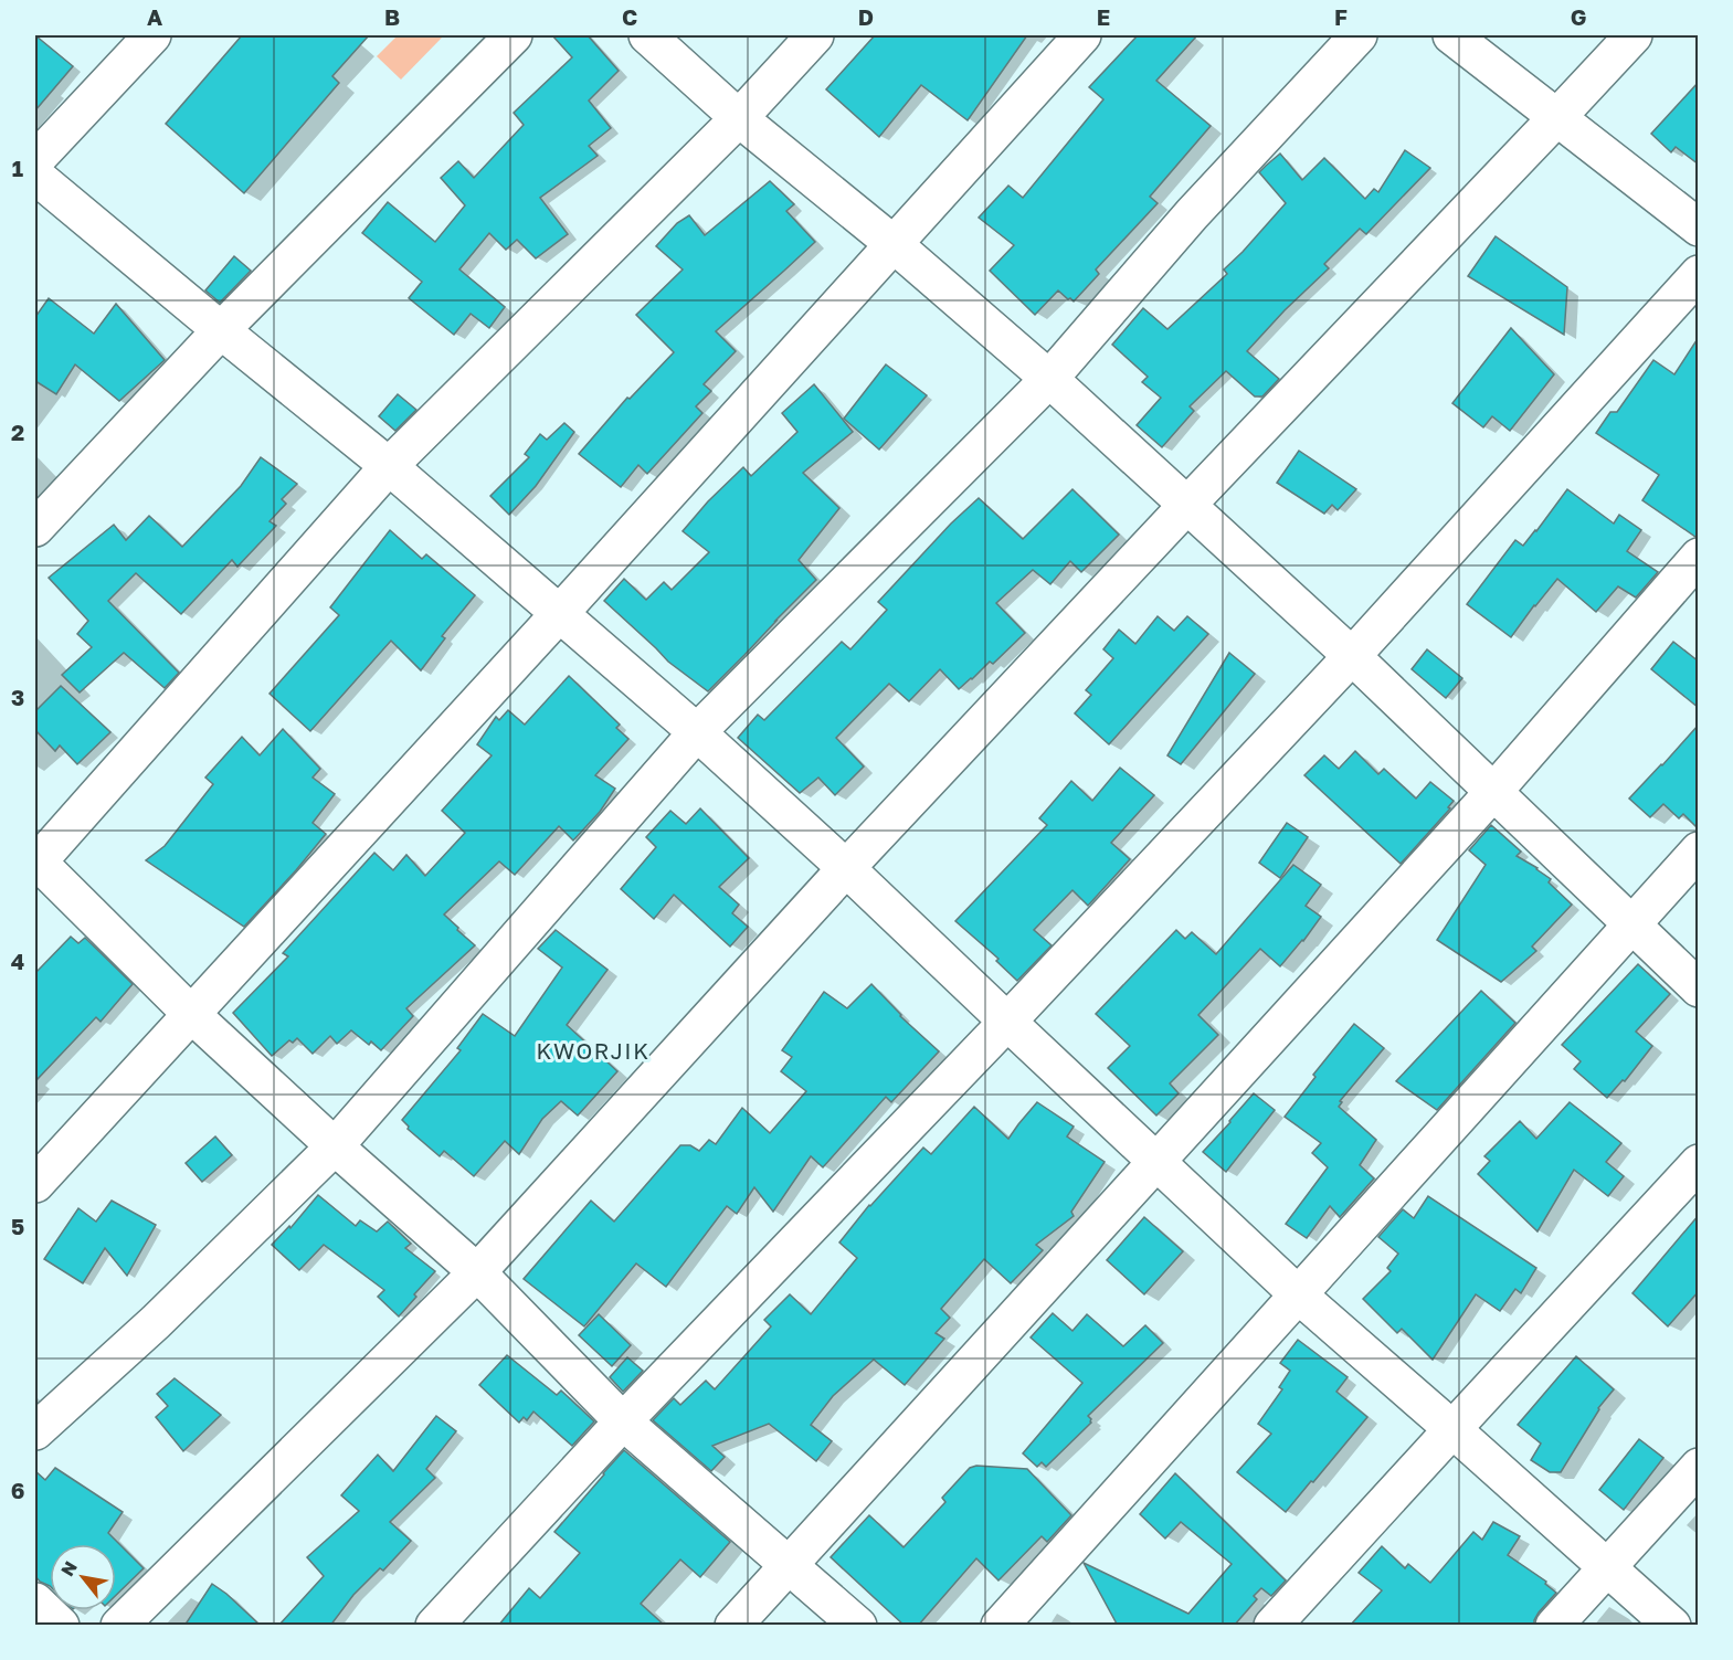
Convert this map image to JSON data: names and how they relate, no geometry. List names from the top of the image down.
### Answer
{
  "districts": ["KWORJIK"],
  "north": "top left",
  "grid": {
    "columns": [
      "A",
      "B",
      "C",
      "D",
      "E",
      "F",
      "G"
    ],
    "rows": [
      "1",
      "2",
      "3",
      "4",
      "5",
      "6"
    ]
  }
}
